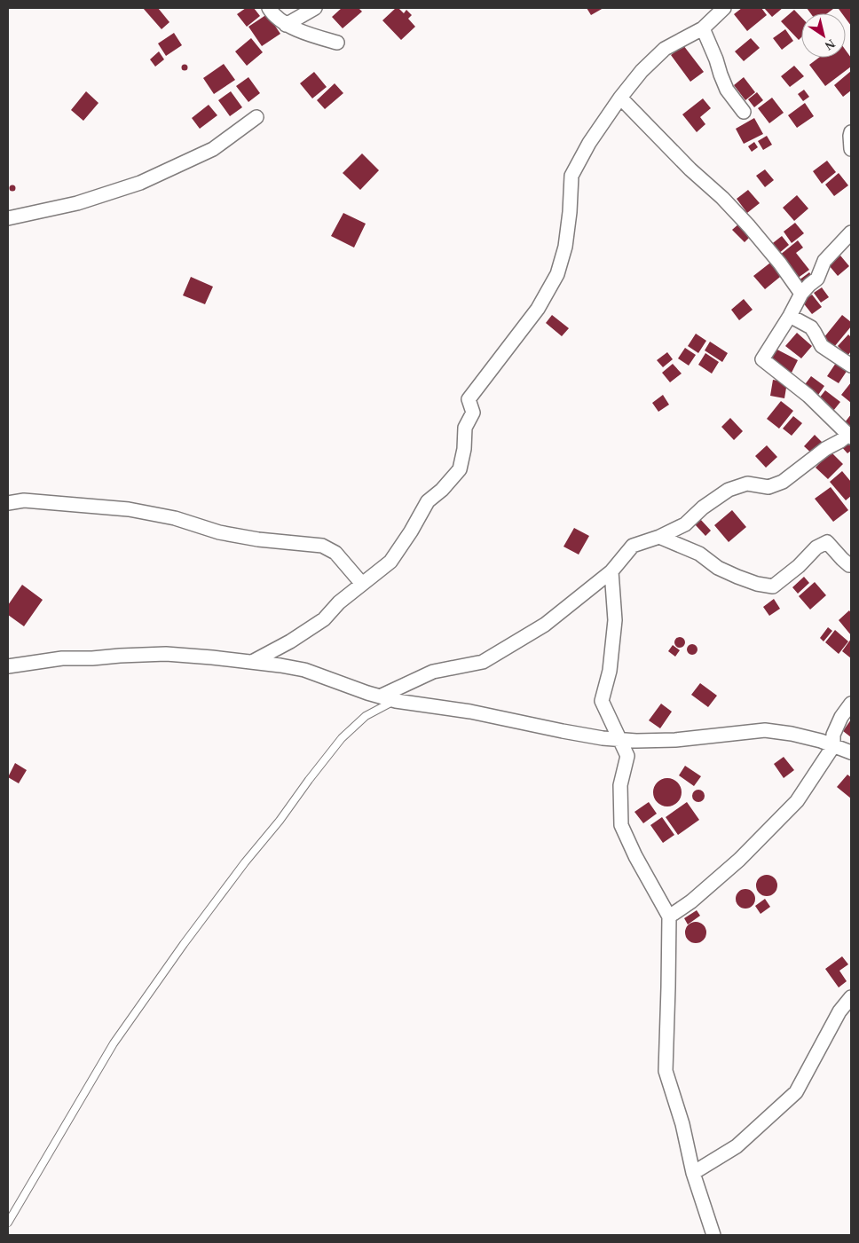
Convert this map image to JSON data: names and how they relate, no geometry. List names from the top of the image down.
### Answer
{
  "north": "bottom right"
}
